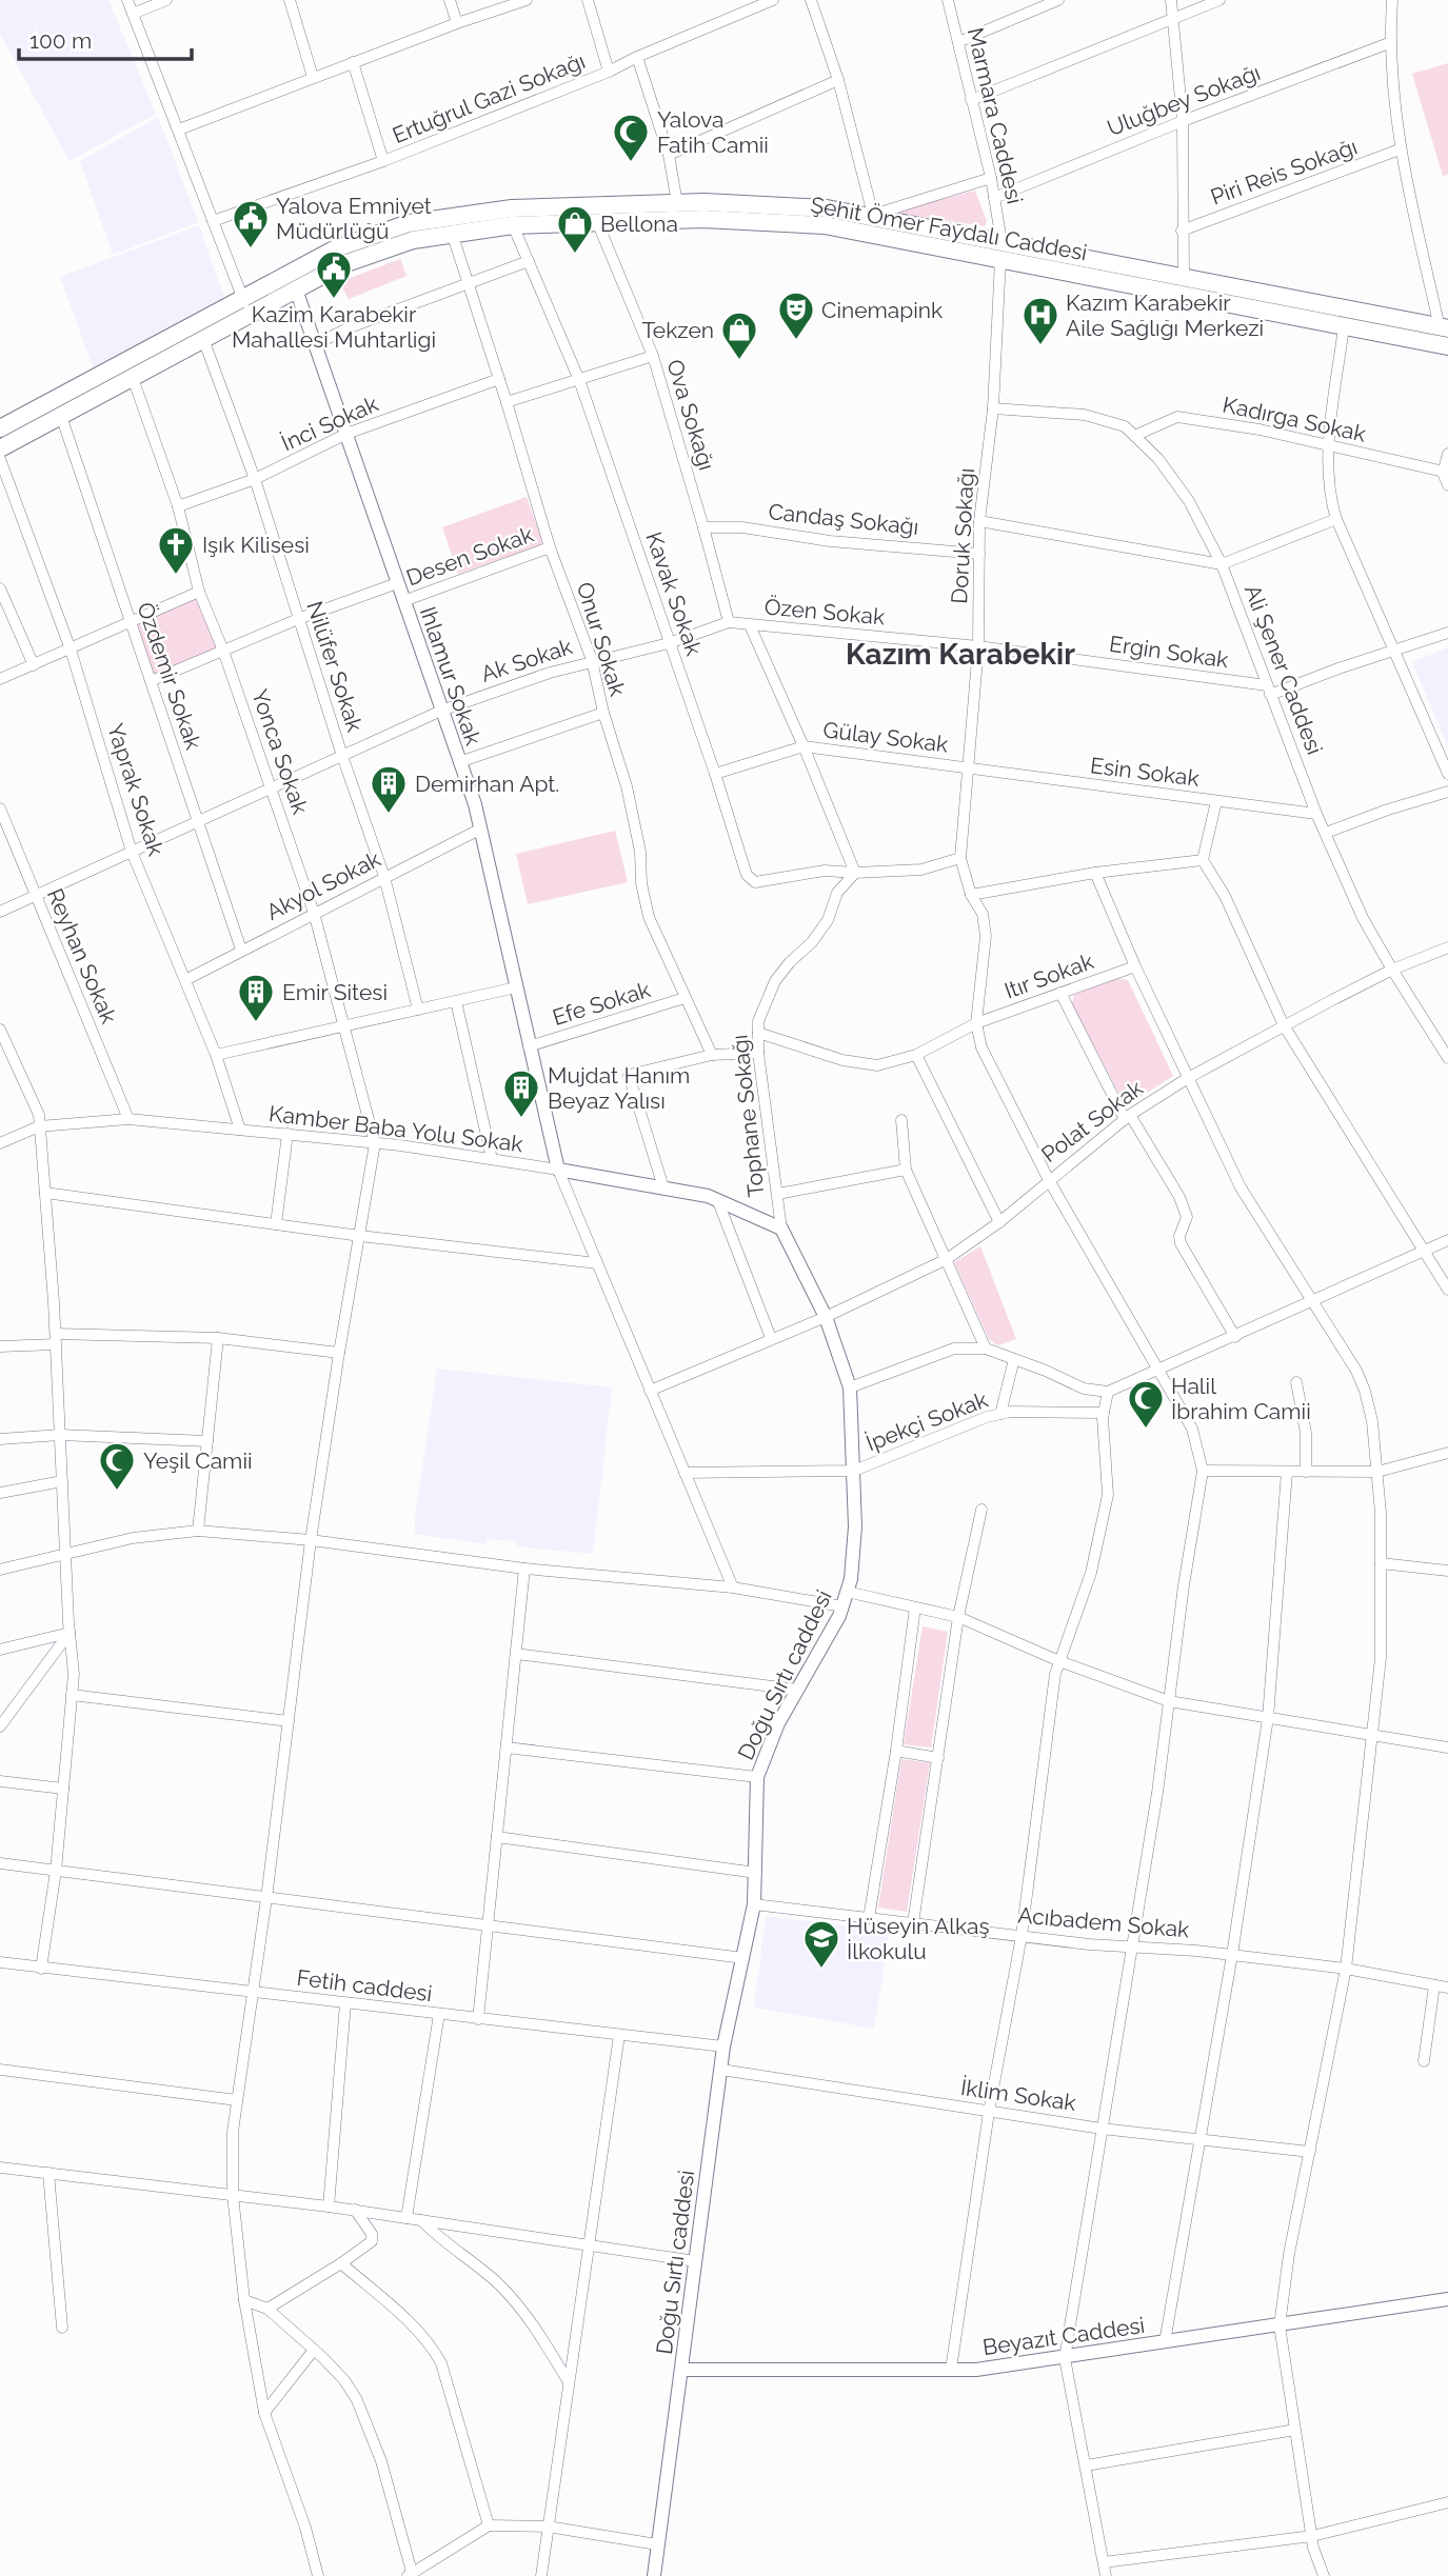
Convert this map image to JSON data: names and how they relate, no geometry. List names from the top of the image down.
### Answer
{
  "streets": {
    "main road": ["Şehit Ömer Faydalı Caddesi"],
    "street": [
      "Ertuğrul Gazi Sokağı",
      "Uluğbey Sokağı",
      "Marmara Caddesi",
      "Piri Reis Sokağı",
      "Ova Sokağı",
      "Kadırga Sokak",
      "İnci Sokak",
      "Candaş Sokağı",
      "Doruk Sokağı",
      "Desen Sokak",
      "Kavak Sokak",
      "Özen Sokak",
      "Onur Sokak",
      "Ergin Sokak",
      "Ak Sokak",
      "Nilüfer Sokak",
      "Ali Şener Caddesi",
      "Özdemir Sokak",
      "Ihlamur Sokak",
      "Gülay Sokak",
      "Yonca Sokak",
      "Esin Sokak",
      "Yaprak Sokak",
      "Akyol Sokak",
      "Reyhan Sokak",
      "Itır Sokak",
      "Efe Sokak",
      "Tophane Sokağı",
      "Polat Sokak",
      "Kamber Baba Yolu Sokak",
      "İpekçi Sokak",
      "Doğu Sırtı caddesi",
      "Acıbadem Sokak",
      "Fetih caddesi",
      "İklim Sokak",
      "Beyazıt Caddesi"
    ]
  },
  "crossings": [
    ["Uluğbey Sokağı", "Marmara Caddesi"],
    ["Marmara Caddesi", "Şehit Ömer Faydalı Caddesi"],
    ["Şehit Ömer Faydalı Caddesi", "Ova Sokağı"],
    ["Şehit Ömer Faydalı Caddesi", "Doruk Sokağı"],
    ["Şehit Ömer Faydalı Caddesi", "Kavak Sokak"],
    ["Şehit Ömer Faydalı Caddesi", "Onur Sokak"],
    ["Şehit Ömer Faydalı Caddesi", "Nilüfer Sokak"],
    ["Şehit Ömer Faydalı Caddesi", "Özdemir Sokak"],
    ["Şehit Ömer Faydalı Caddesi", "Ihlamur Sokak"],
    ["Şehit Ömer Faydalı Caddesi", "Yonca Sokak"],
    ["Ova Sokağı", "Candaş Sokağı"],
    ["Ova Sokağı", "Özen Sokak"],
    ["Kadırga Sokak", "Ali Şener Caddesi"],
    ["İnci Sokak", "Onur Sokak"],
    ["İnci Sokak", "Nilüfer Sokak"],
    ["İnci Sokak", "Ihlamur Sokak"],
    ["İnci Sokak", "Yonca Sokak"],
    ["Candaş Sokağı", "Doruk Sokağı"],
    ["Doruk Sokağı", "Özen Sokak"],
    ["Doruk Sokağı", "Ergin Sokak"],
    ["Doruk Sokağı", "Ali Şener Caddesi"],
    ["Doruk Sokağı", "Gülay Sokak"],
    ["Doruk Sokağı", "Esin Sokak"],
    ["Desen Sokak", "Onur Sokak"],
    ["Desen Sokak", "Ihlamur Sokak"],
    ["Kavak Sokak", "Özen Sokak"],
    ["Kavak Sokak", "Ak Sokak"],
    ["Kavak Sokak", "Gülay Sokak"],
    ["Kavak Sokak", "Tophane Sokağı"],
    ["Özen Sokak", "Ergin Sokak"],
    ["Özen Sokak", "Ak Sokak"],
    ["Onur Sokak", "Ak Sokak"],
    ["Onur Sokak", "Efe Sokak"],
    ["Ergin Sokak", "Ali Şener Caddesi"],
    ["Ak Sokak", "Nilüfer Sokak"],
    ["Ak Sokak", "Özdemir Sokak"],
    ["Ak Sokak", "Ihlamur Sokak"],
    ["Ak Sokak", "Yonca Sokak"],
    ["Ak Sokak", "Yaprak Sokak"],
    ["Ak Sokak", "Reyhan Sokak"],
    ["Nilüfer Sokak", "Akyol Sokak"],
    ["Ali Şener Caddesi", "Esin Sokak"],
    ["Ali Şener Caddesi", "Polat Sokak"],
    ["Özdemir Sokak", "Akyol Sokak"],
    ["Ihlamur Sokak", "Akyol Sokak"],
    ["Ihlamur Sokak", "Efe Sokak"],
    ["Ihlamur Sokak", "Kamber Baba Yolu Sokak"],
    ["Gülay Sokak", "Esin Sokak"],
    ["Yonca Sokak", "Akyol Sokak"],
    ["Yonca Sokak", "Kamber Baba Yolu Sokak"],
    ["Yaprak Sokak", "Akyol Sokak"],
    ["Yaprak Sokak", "Kamber Baba Yolu Sokak"],
    ["Reyhan Sokak", "Kamber Baba Yolu Sokak"],
    ["Itır Sokak", "Tophane Sokağı"],
    ["Tophane Sokağı", "Kamber Baba Yolu Sokak"],
    ["Tophane Sokağı", "Doğu Sırtı caddesi"],
    ["Polat Sokak", "Doğu Sırtı caddesi"],
    ["Kamber Baba Yolu Sokak", "Doğu Sırtı caddesi"],
    ["İpekçi Sokak", "Doğu Sırtı caddesi"],
    ["Doğu Sırtı caddesi", "Acıbadem Sokak"],
    ["Doğu Sırtı caddesi", "Fetih caddesi"],
    ["Doğu Sırtı caddesi", "İklim Sokak"],
    ["Doğu Sırtı caddesi", "Beyazıt Caddesi"]
  ],
  "districts": ["Kazım Karabekir"],
  "places": {
    "mosque": ["Yalova Fatih Camii", "Halil İbrahim Camii", "Yeşil Camii"],
    "public building": ["Yalova Emniyet Müdürlüğü", "Kazim Karabekir Mahallesi Muhtarligi"],
    "shop": ["Bellona", "Tekzen"],
    "theatre": ["Cinemapink"],
    "hospital": ["Kazım Karabekir Aile Sağlığı Merkezi"],
    "church": ["Işık Kilisesi"],
    "building": ["Demirhan Apt.", "Emir Sitesi", "Mujdat Hanım Beyaz Yalısı"],
    "school or university": ["Hüseyin Alkaş İlkokulu"]
  },
  "scale_bar": "100 m"
}
